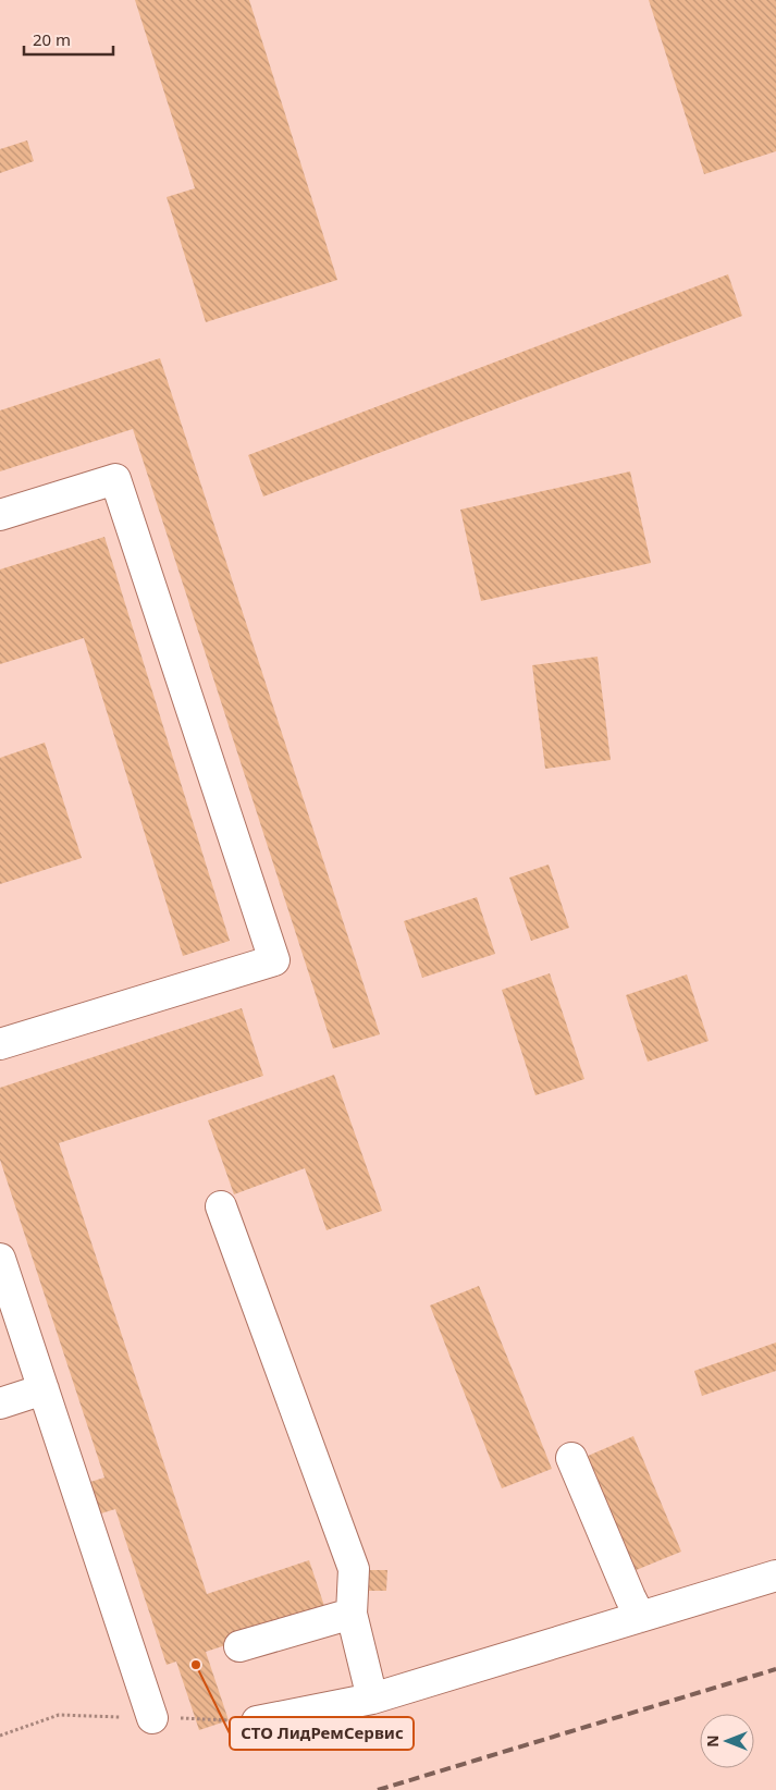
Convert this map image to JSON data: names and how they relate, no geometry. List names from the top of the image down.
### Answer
{
  "places": ["СТО ЛидРемСервис"],
  "scale_bar": "20 m",
  "north": "left"
}
